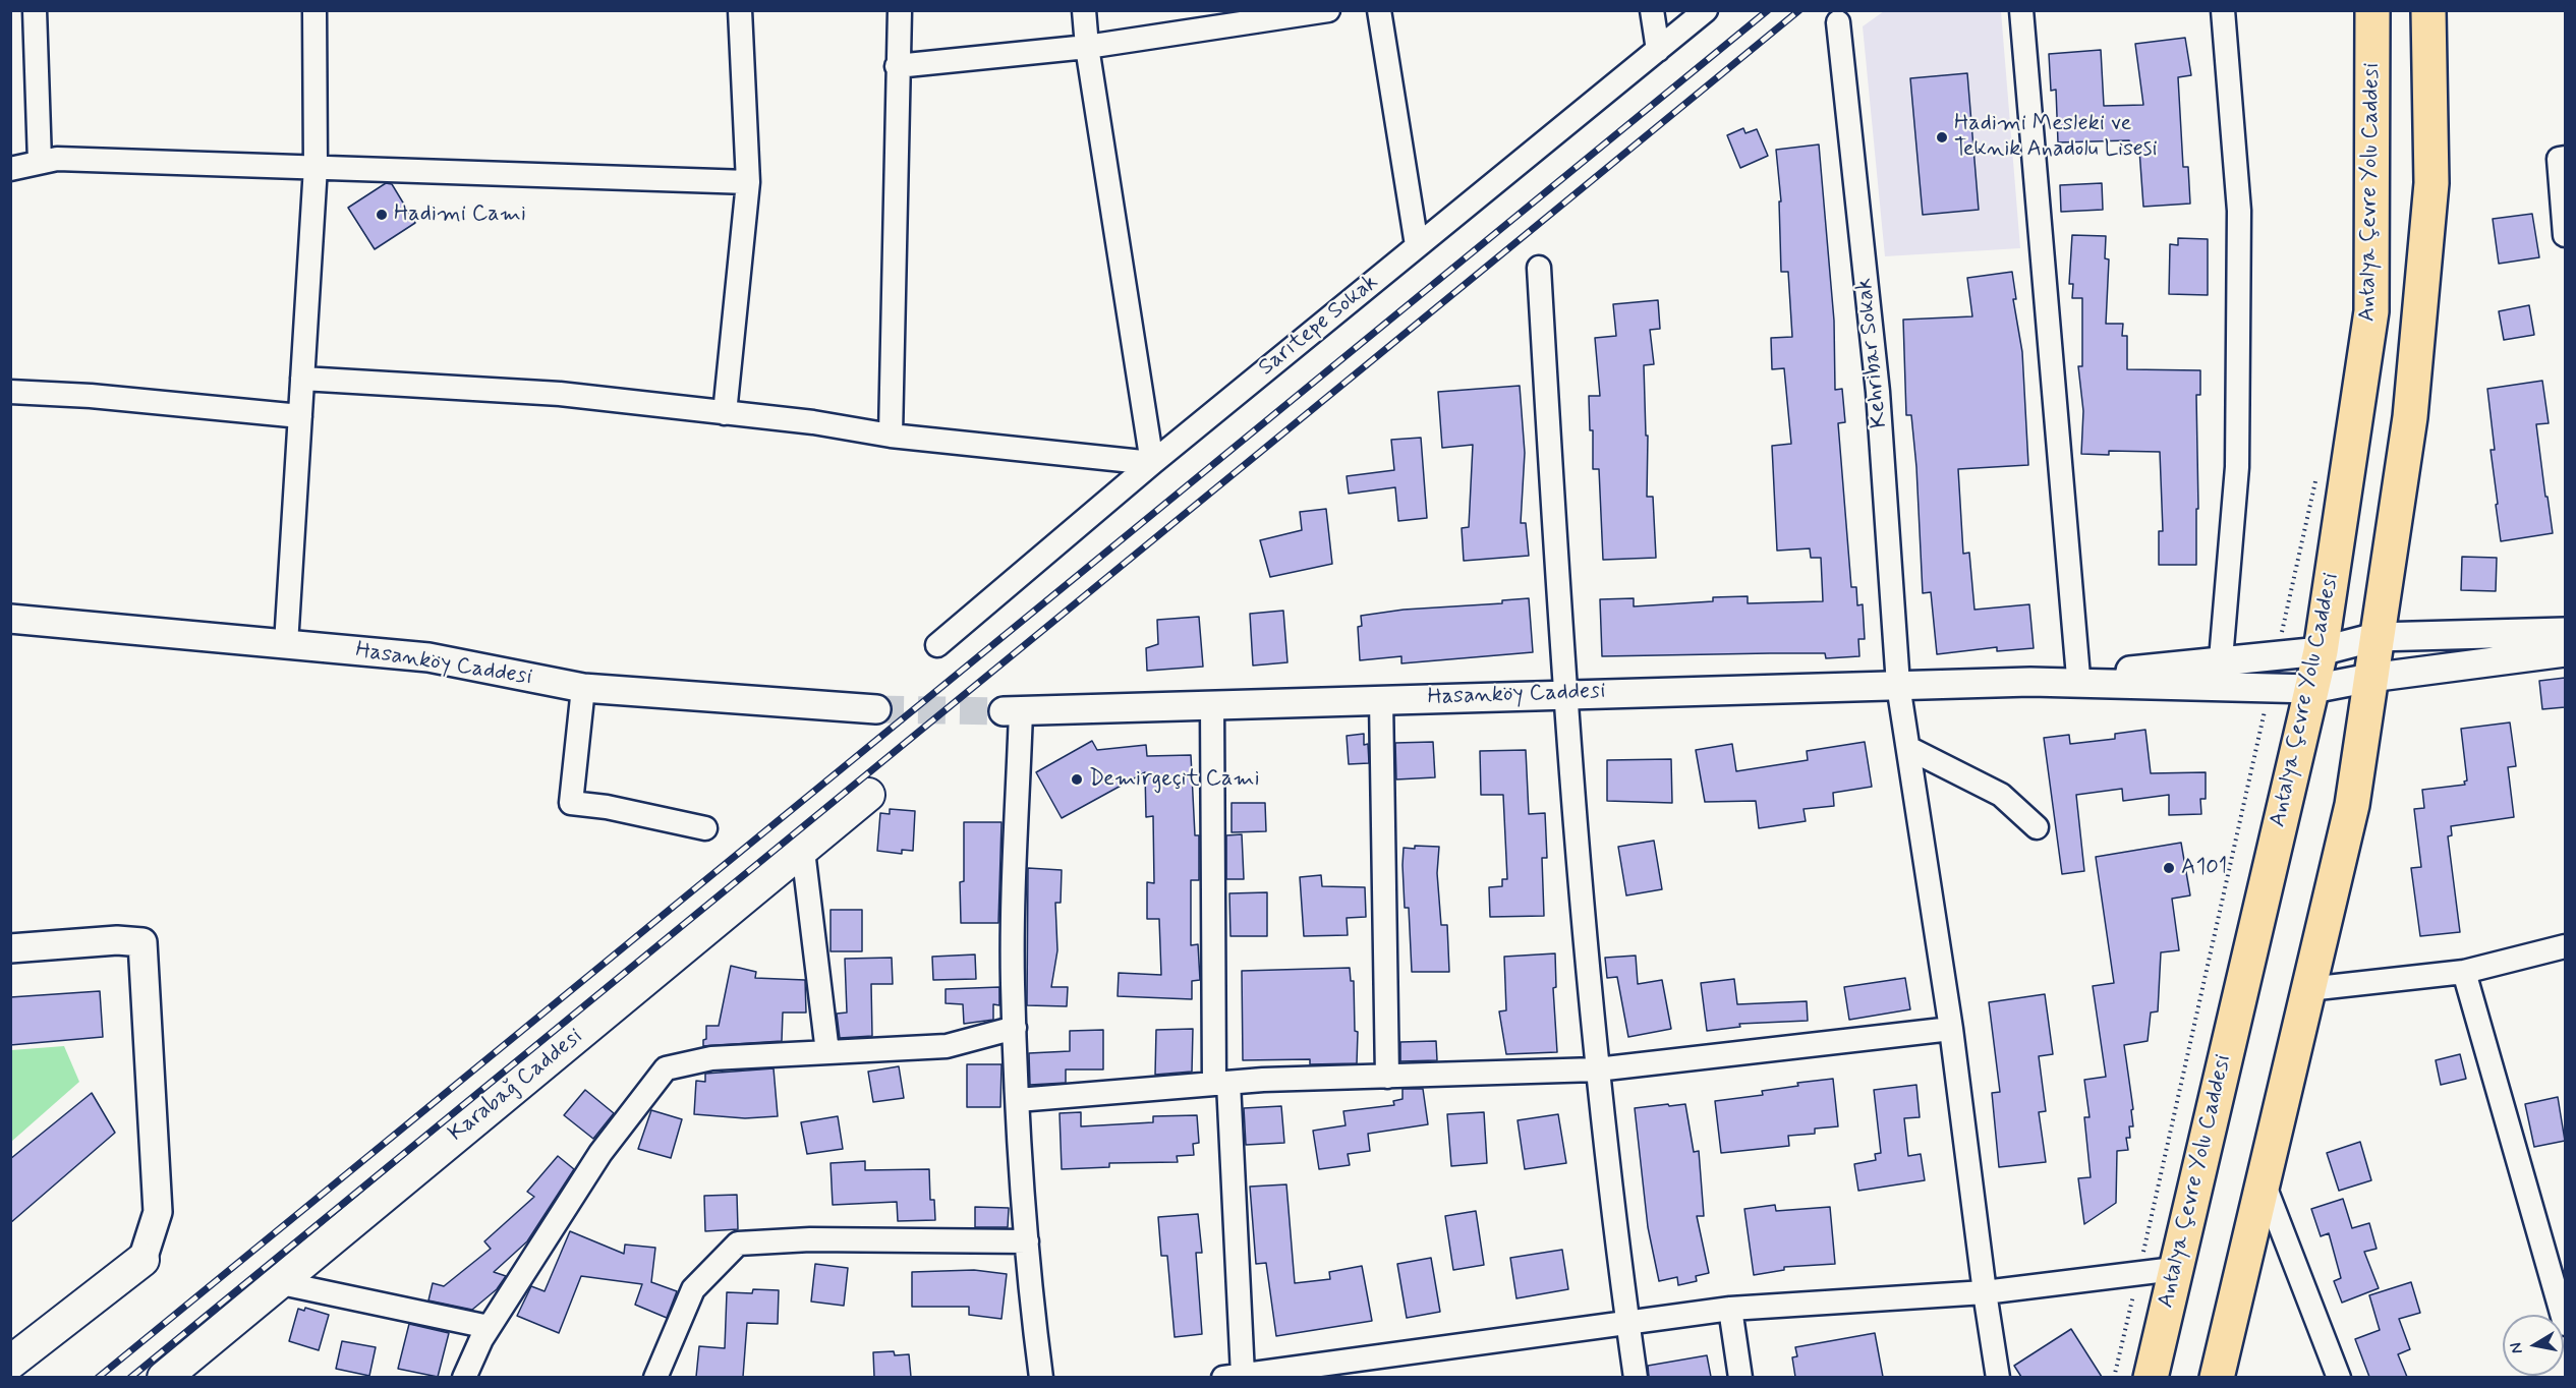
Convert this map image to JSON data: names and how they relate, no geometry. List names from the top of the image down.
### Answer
{
  "streets": {
    "highway": ["Antalya Çevre Yolu Caddesi"],
    "main road": ["Karabağ Caddesi"],
    "street": ["Sarıtepe Sokak", "Kehribar Sokak", "Hasanköy Caddesi"]
  },
  "crossings": [
    ["Kehribar Sokak", "Hasanköy Caddesi"]
  ],
  "places": [
    "Hadimi Mesleki ve Teknik Anadolu Lisesi",
    "Hadimi Cami",
    "Demirgeçit Cami",
    "A101"
  ],
  "north": "left"
}
